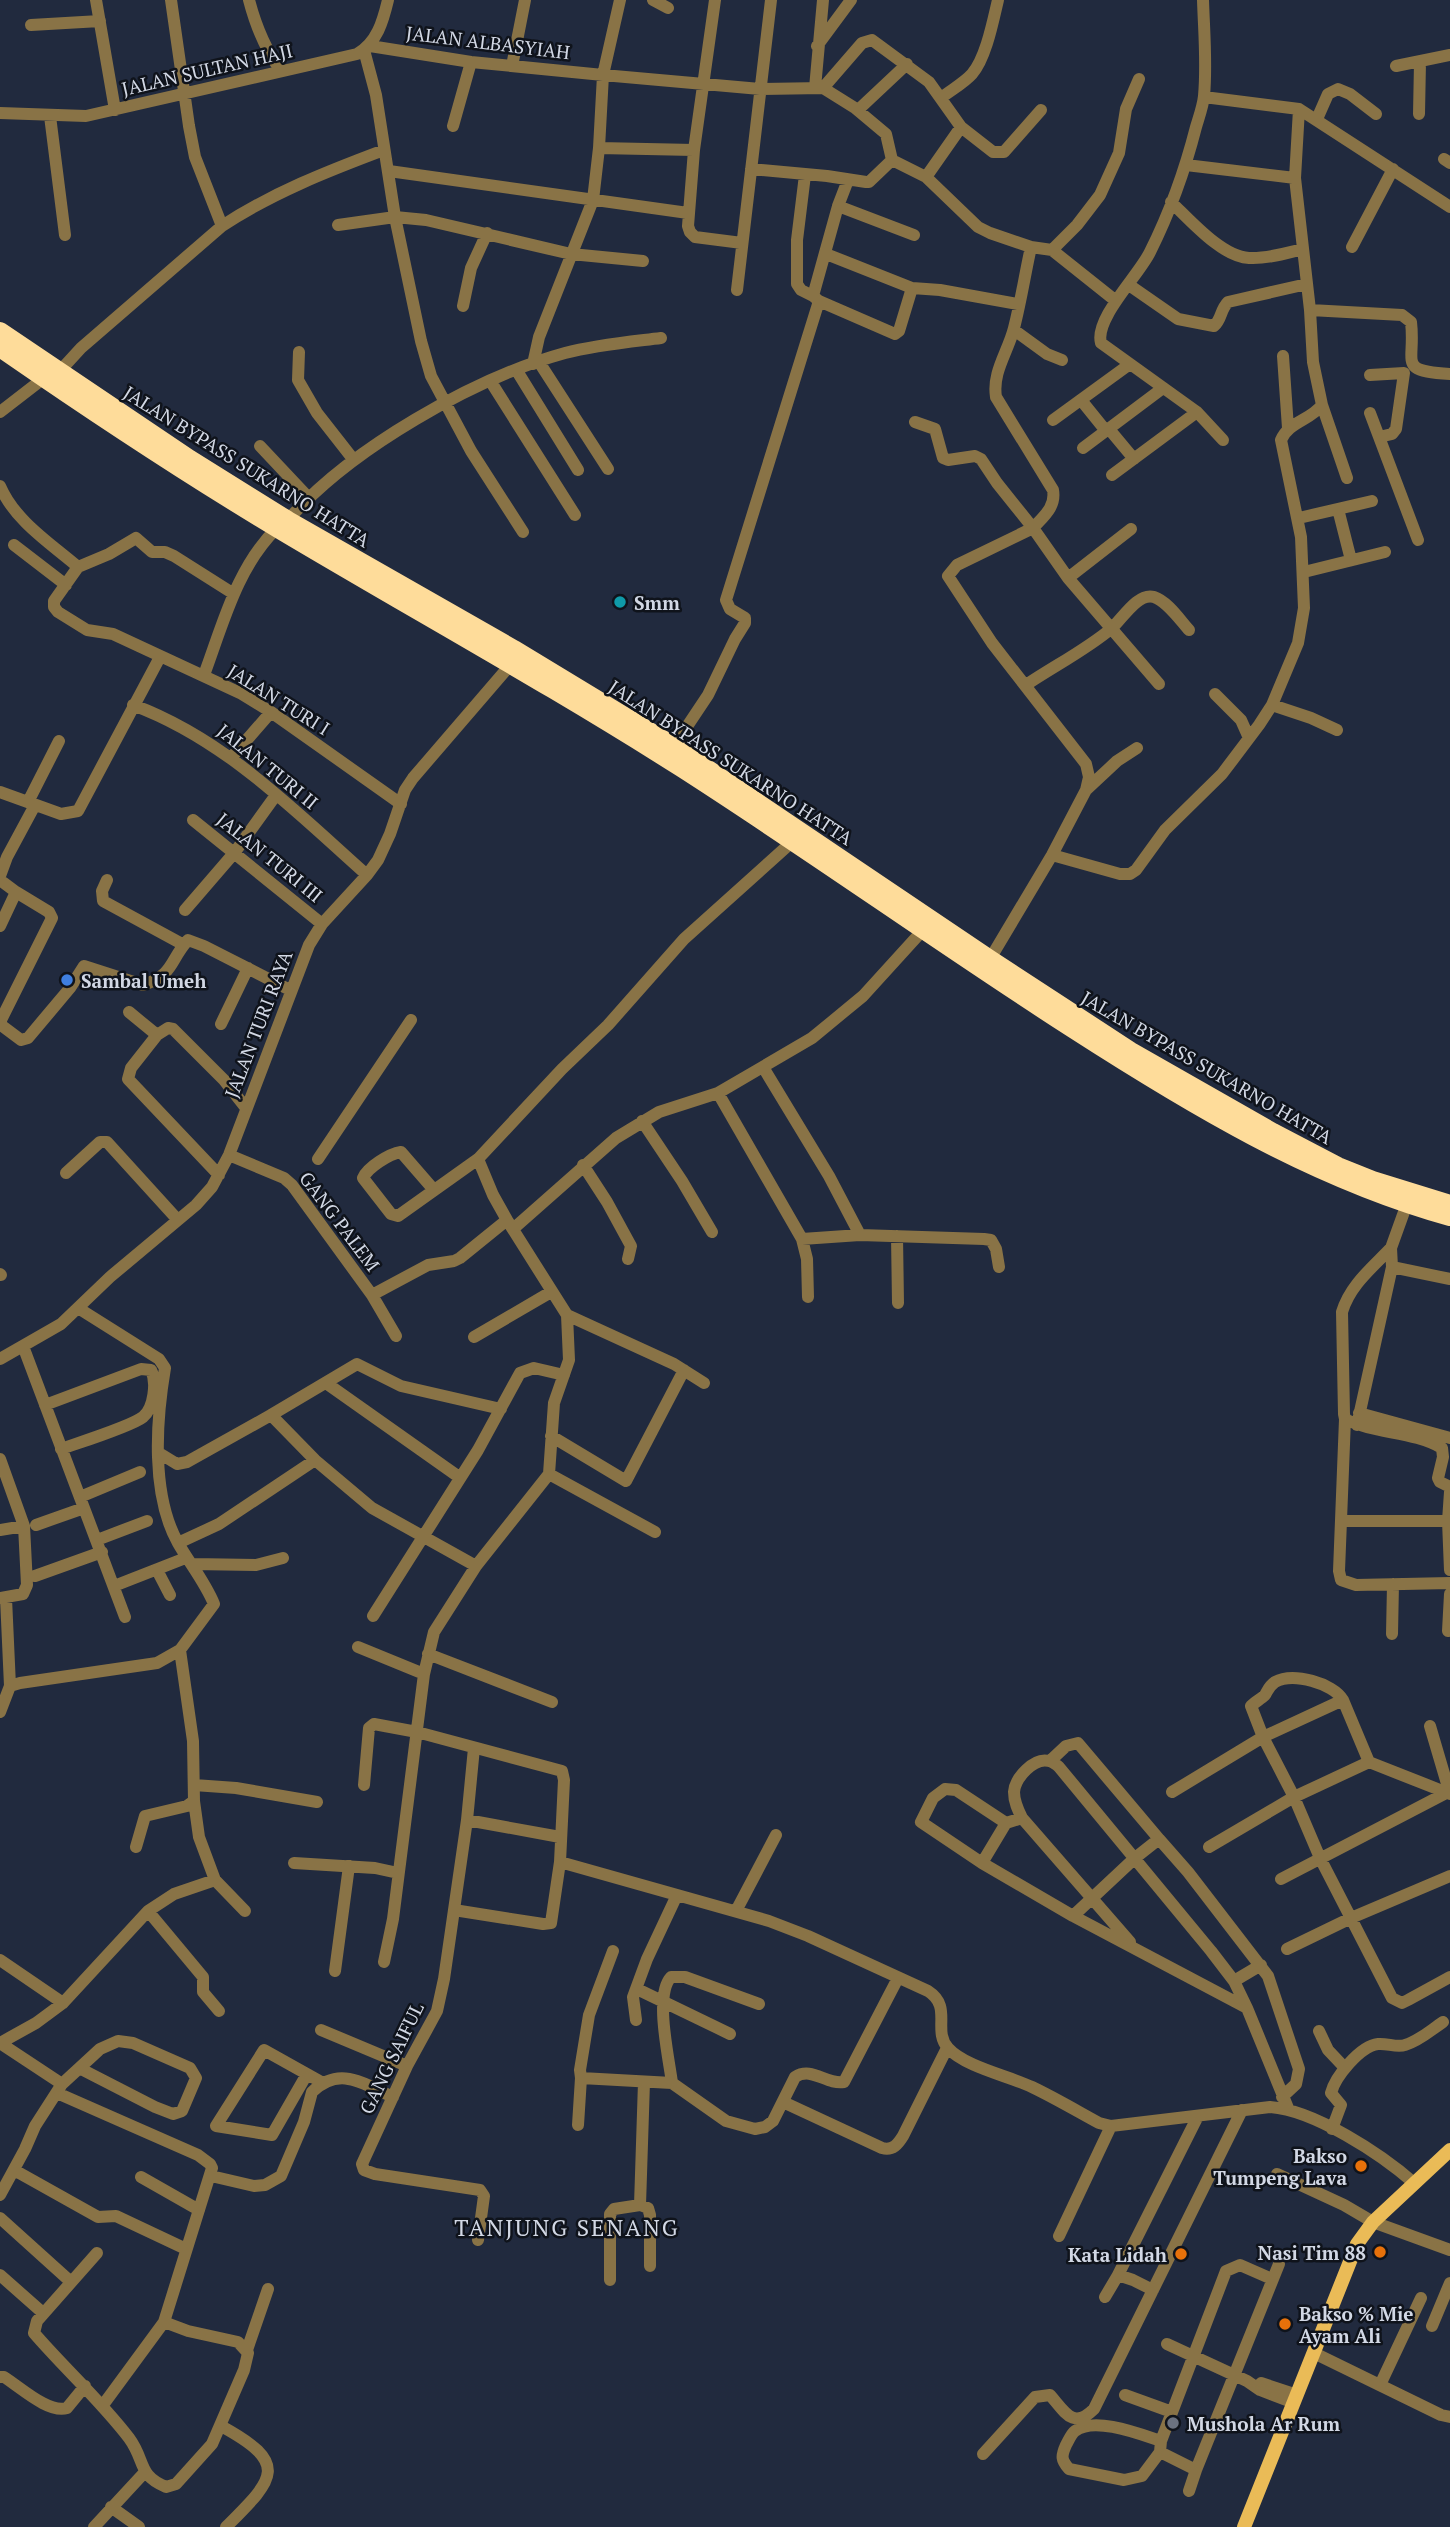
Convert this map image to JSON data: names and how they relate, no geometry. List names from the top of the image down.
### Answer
{
  "streets": {
    "highway": ["JALAN BYPASS SUKARNO HATTA"],
    "street": [
      "JALAN ALBASYIAH",
      "JALAN SULTAN HAJI",
      "JALAN TURI I",
      "JALAN TURI II",
      "JALAN TURI III",
      "JALAN TURI RAYA",
      "GANG PALEM",
      "GANG SAIFUL"
    ]
  },
  "crossings": [
    ["JALAN ALBASYIAH", "JALAN SULTAN HAJI"],
    ["JALAN BYPASS SUKARNO HATTA", "JALAN TURI I"],
    ["JALAN BYPASS SUKARNO HATTA", "JALAN TURI RAYA"],
    ["JALAN TURI I", "JALAN TURI RAYA"],
    ["JALAN TURI II", "JALAN TURI RAYA"],
    ["JALAN TURI III", "JALAN TURI RAYA"],
    ["JALAN TURI RAYA", "GANG PALEM"]
  ],
  "districts": ["TANJUNG SENANG"],
  "places": [
    "Smm",
    "Sambal Umeh",
    "Bakso Tumpeng Lava",
    "Nasi Tim 88",
    "Kata Lidah",
    "Bakso % Mie Ayam Ali",
    "Mushola Ar Rum"
  ]
}
